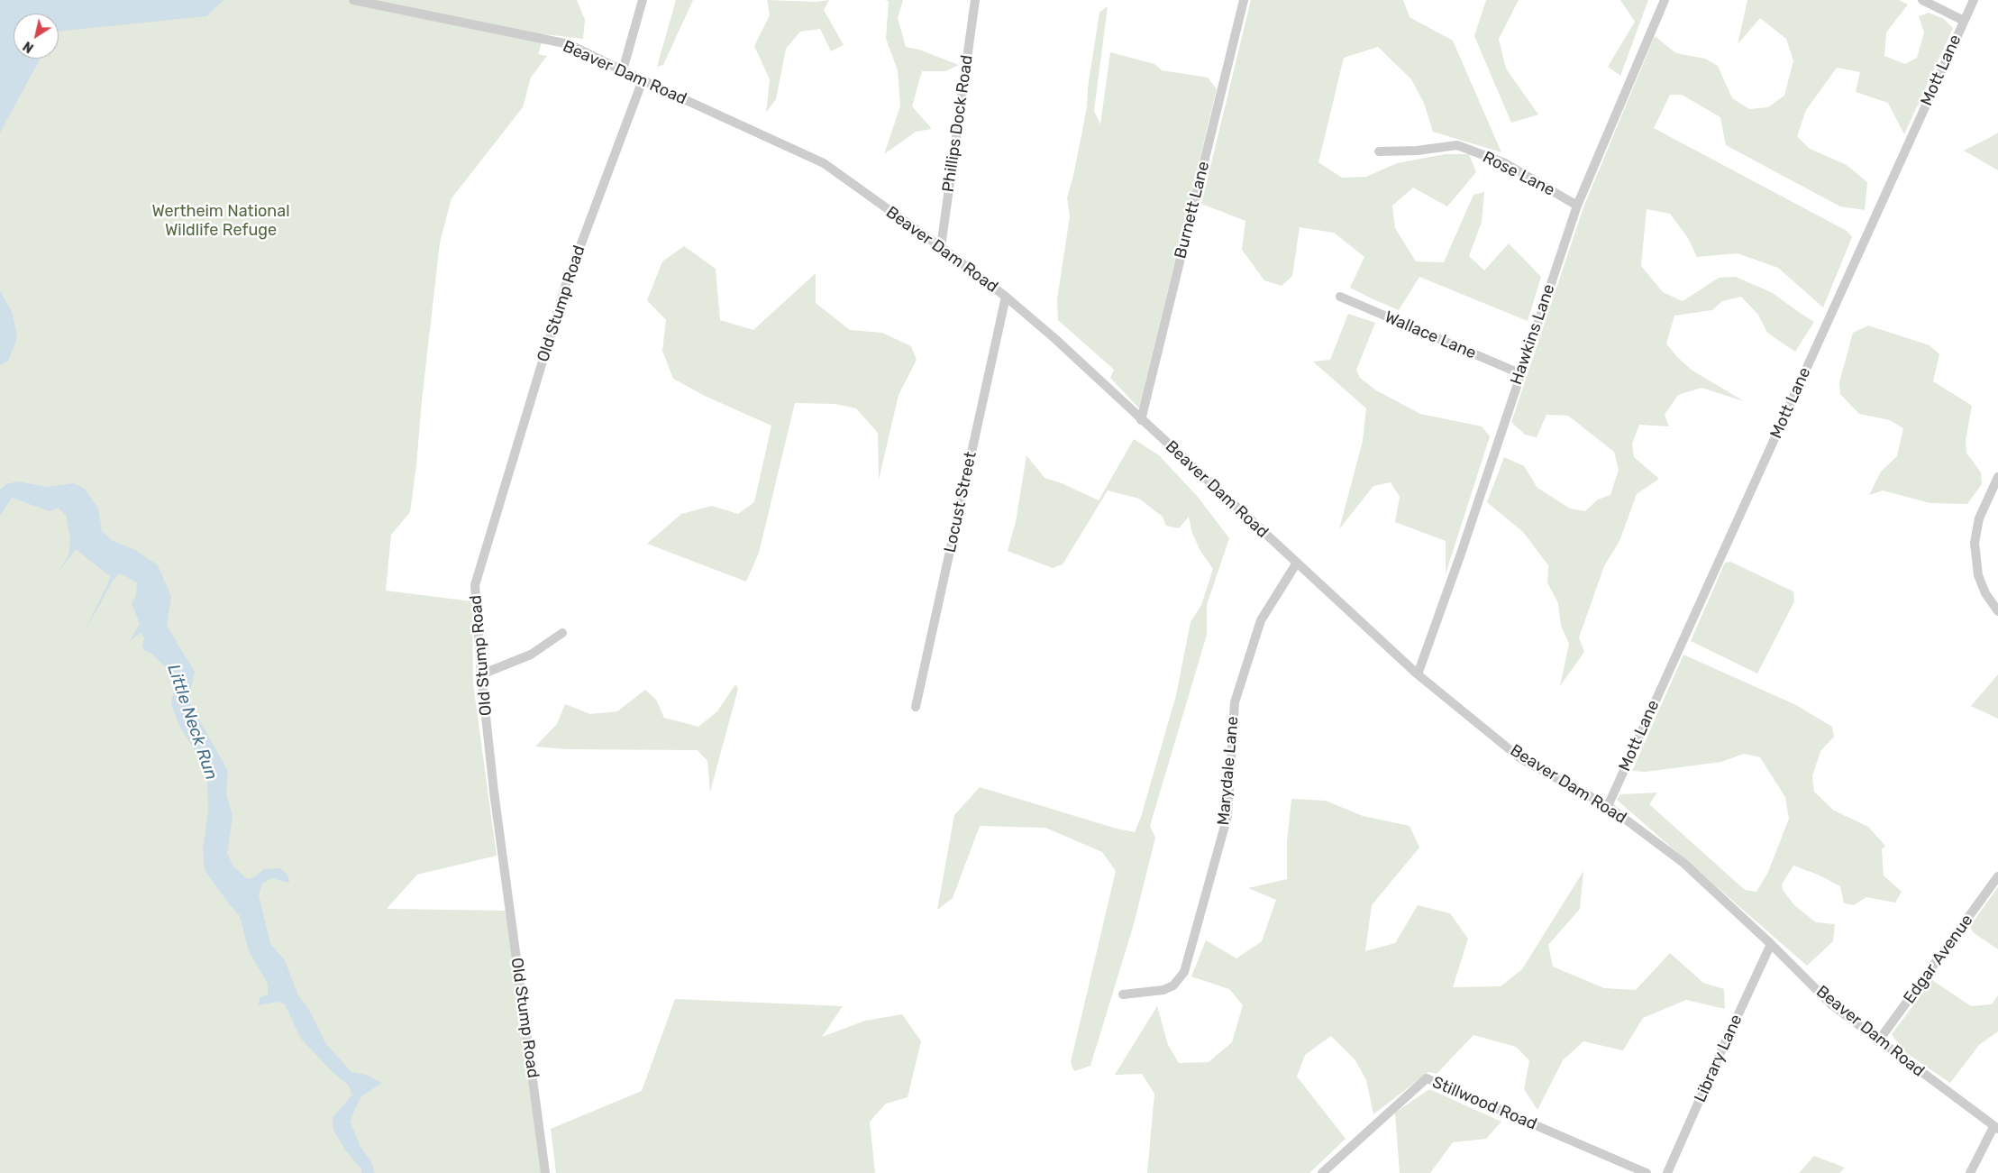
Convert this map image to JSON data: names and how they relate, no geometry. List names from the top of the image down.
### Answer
{
  "streets": {
    "street": [
      "Mott Lane",
      "Beaver Dam Road",
      "Phillips Dock Road",
      "Rose Lane",
      "Burnett Lane",
      "Old Stump Road",
      "Hawkins Lane",
      "Wallace Lane",
      "Locust Street",
      "Marydale Lane",
      "Edgar Avenue",
      "Library Lane",
      "Stillwood Road"
    ]
  },
  "crossings": [
    ["Mott Lane", "Beaver Dam Road"],
    ["Beaver Dam Road", "Phillips Dock Road"],
    ["Beaver Dam Road", "Burnett Lane"],
    ["Beaver Dam Road", "Old Stump Road"],
    ["Beaver Dam Road", "Hawkins Lane"],
    ["Beaver Dam Road", "Locust Street"],
    ["Beaver Dam Road", "Marydale Lane"],
    ["Beaver Dam Road", "Edgar Avenue"],
    ["Beaver Dam Road", "Library Lane"],
    ["Rose Lane", "Hawkins Lane"],
    ["Hawkins Lane", "Wallace Lane"]
  ],
  "water": ["Little Neck Run"],
  "parks": ["Wertheim National Wildlife Refuge"],
  "north": "bottom left"
}
